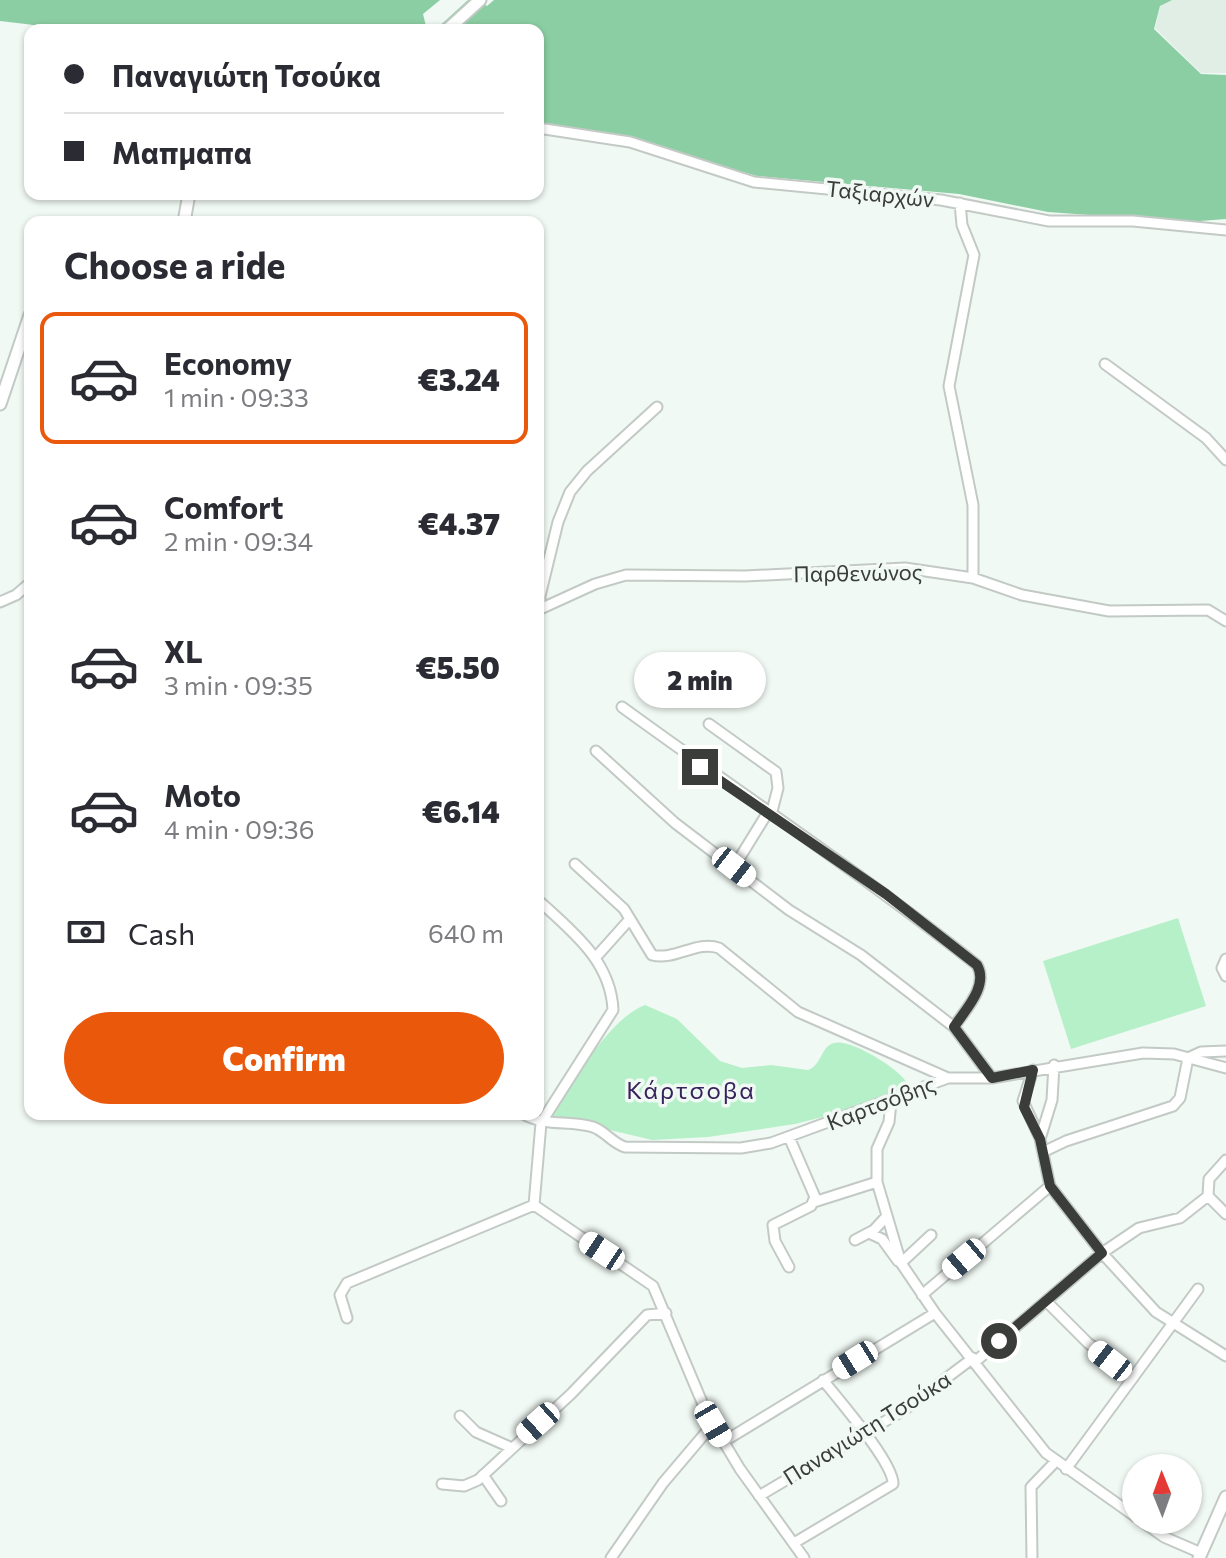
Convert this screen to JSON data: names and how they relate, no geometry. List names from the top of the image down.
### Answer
{
  "streets": {
    "street": [
      "Ταξιαρχών",
      "Παρθενώνος",
      "Καρτσόβης",
      "Παναγιώτη Τσούκα"
    ]
  },
  "districts": ["Κάρτσοβα"],
  "north": "top",
  "page": {
    "banner": ["Παναγιώτη Τσούκα", "Μαπμαπα"],
    "heading": "Choose a ride",
    "list": [
      {
        "name": "Economy",
        "note": "1 min · 09:33",
        "value": "€3.24"
      },
      {
        "name": "Comfort",
        "note": "2 min · 09:34",
        "value": "€4.37"
      },
      {
        "name": "XL",
        "note": "3 min · 09:35",
        "value": "€5.50"
      },
      {
        "name": "Moto",
        "note": "4 min · 09:36",
        "value": "€6.14"
      }
    ],
    "bubble": "2 min",
    "pay": ["Cash", "640 m"],
    "buttons": "Confirm"
  }
}
